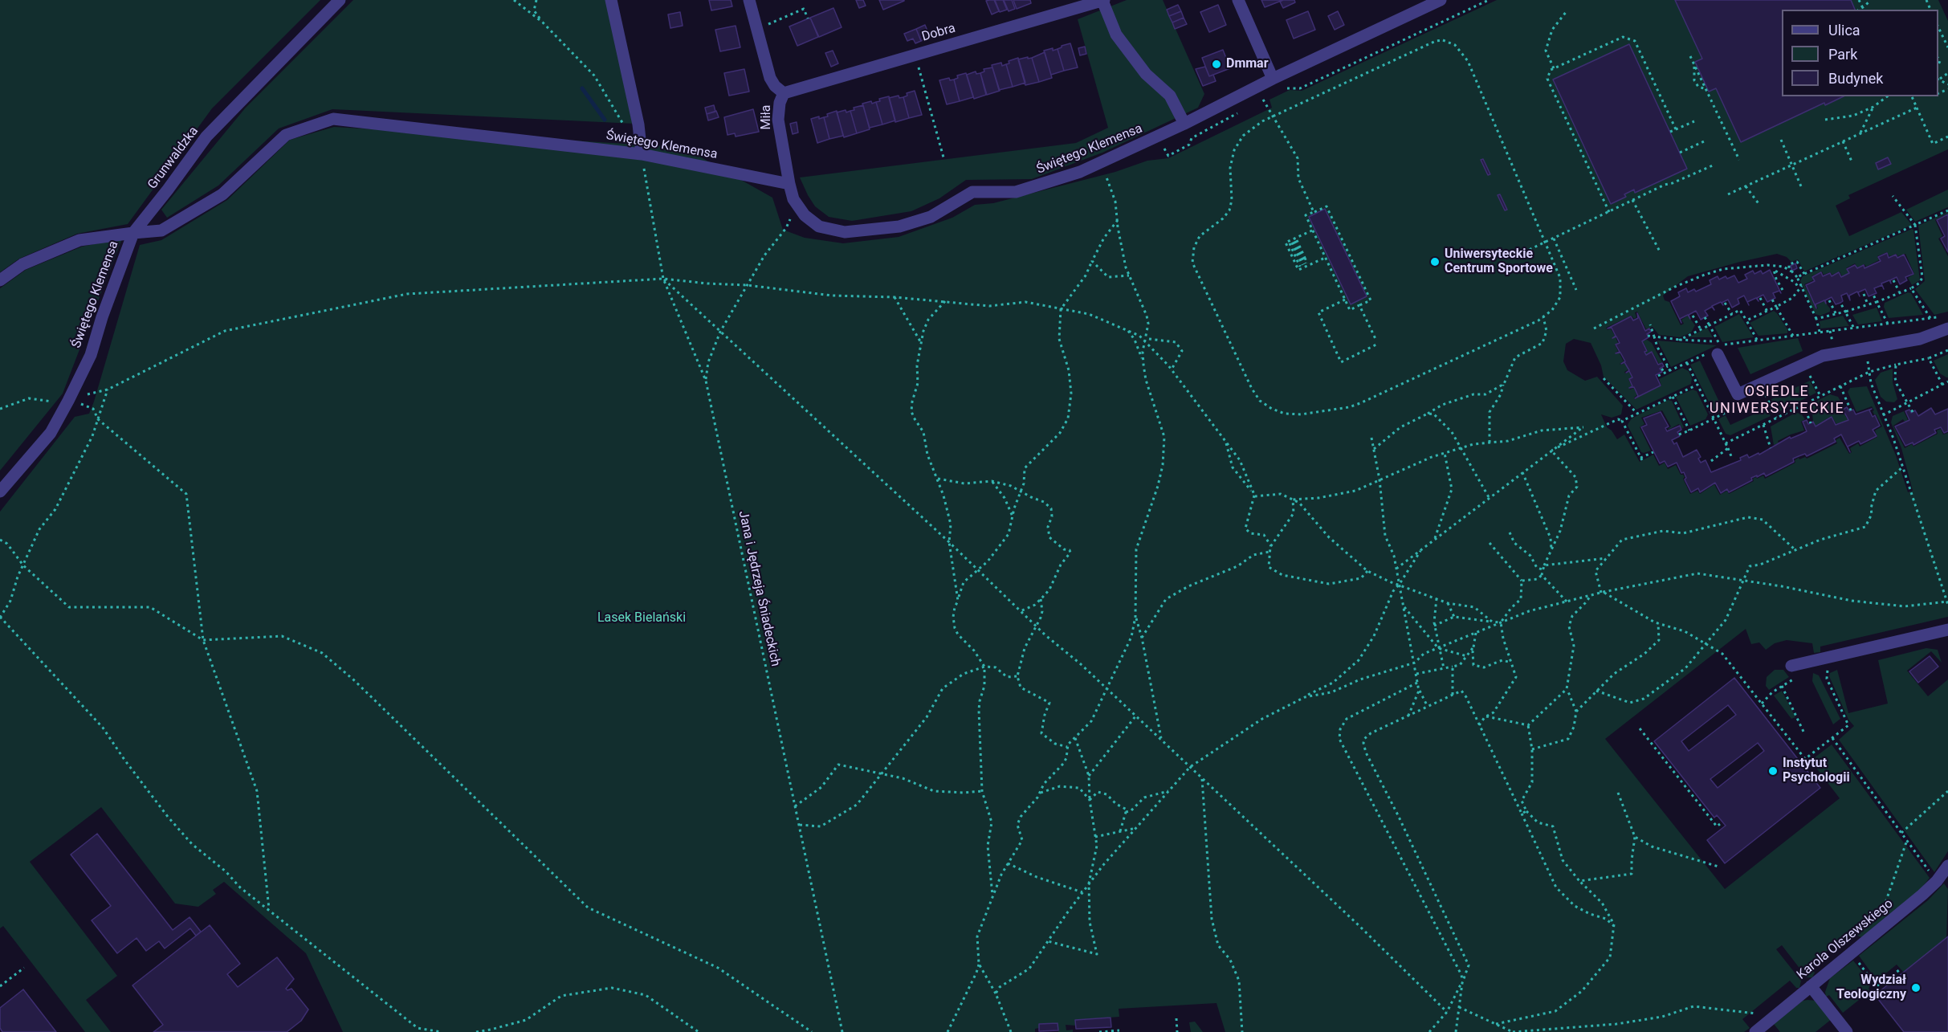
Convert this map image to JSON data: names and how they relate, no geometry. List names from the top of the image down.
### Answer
{
  "streets": {
    "street": [
      "Dobra",
      "Miła",
      "Świętego Klemensa",
      "Grunwaldzka",
      "Karola Olszewskiego"
    ],
    "path": ["Jana i Jędrzeja Śniadeckich"]
  },
  "crossings": [
    ["Dobra", "Miła"],
    ["Dobra", "Świętego Klemensa"],
    ["Miła", "Świętego Klemensa"],
    ["Świętego Klemensa", "Grunwaldzka"],
    ["Świętego Klemensa", "Jana i Jędrzeja Śniadeckich"]
  ],
  "districts": ["OSIEDLE UNIWERSYTECKIE"],
  "parks": ["Lasek Bielański"],
  "places": [
    "Dmmar",
    "Uniwersyteckie Centrum Sportowe",
    "Instytut Psychologii",
    "Wydział Teologiczny"
  ],
  "legend": ["Ulica", "Park", "Budynek"]
}
